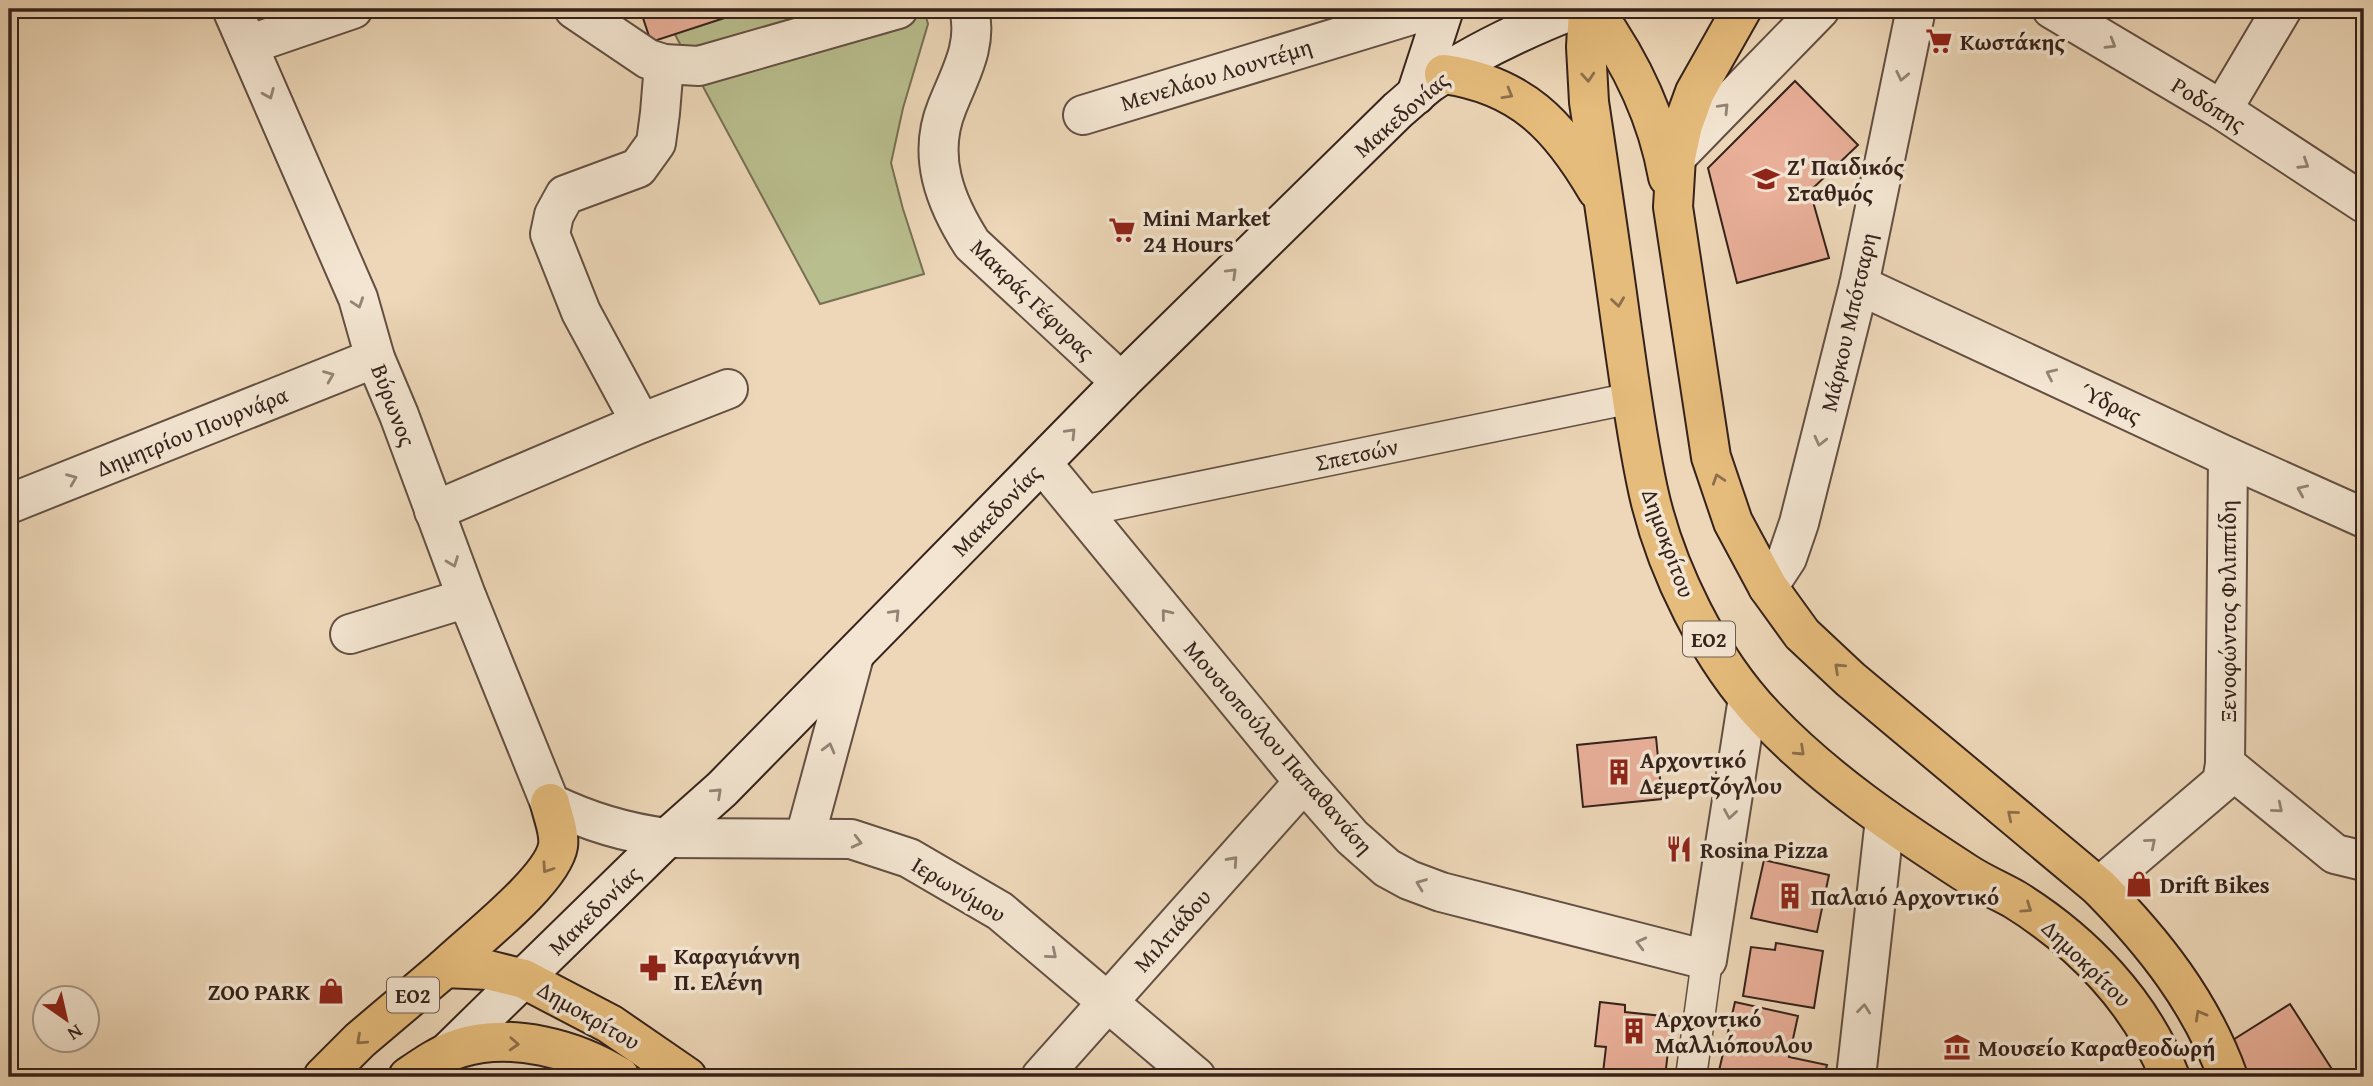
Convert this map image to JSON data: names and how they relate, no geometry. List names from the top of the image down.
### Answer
{
  "streets": {
    "main road": ["Δημοκρίτου", "ΕΟ2"],
    "street": [
      "Μενελάου Λουντέμη",
      "Ροδόπης",
      "Μακεδονίας",
      "Μακράς Γέφυρας",
      "Μάρκου Μπότσαρη",
      "Ύδρας",
      "Βύρωνος",
      "Δημητρίου Πουρνάρα",
      "Σπετσών",
      "Ξενοφώντος Φιλιππίδη",
      "Μουσιοπούλου Παπαθανάση",
      "Ιερωνύμου",
      "Μιλτιάδου"
    ]
  },
  "crossings": [
    ["Μακεδονίας", "Μακράς Γέφυρας"],
    ["Μακεδονίας", "Δημοκρίτου"],
    ["Μακεδονίας", "ΕΟ2"],
    ["Μακεδονίας", "Μουσιοπούλου Παπαθανάση"],
    ["Μακεδονίας", "Ιερωνύμου"],
    ["Μάρκου Μπότσαρη", "Ύδρας"],
    ["Ύδρας", "Ξενοφώντος Φιλιππίδη"],
    ["Βύρωνος", "Δημητρίου Πουρνάρα"],
    ["Βύρωνος", "Ιερωνύμου"],
    ["Σπετσών", "Δημοκρίτου"],
    ["Σπετσών", "Μουσιοπούλου Παπαθανάση"],
    ["Δημοκρίτου", "ΕΟ2"],
    ["Μουσιοπούλου Παπαθανάση", "Μιλτιάδου"],
    ["Ιερωνύμου", "Μιλτιάδου"]
  ],
  "one_way": [
    "Ροδόπης",
    "Μακεδονίας",
    "Μάρκου Μπότσαρη",
    "Ύδρας",
    "Βύρωνος",
    "Ξενοφώντος Φιλιππίδη",
    "Μουσιοπούλου Παπαθανάση",
    "Ιερωνύμου",
    "Μιλτιάδου"
  ],
  "places": {
    "supermarket": ["Κωστάκης", "Mini Market 24 Hours"],
    "school or university": ["Ζ' Παιδικός Σταθμός"],
    "building": ["Αρχοντικό Δεμερτζόγλου", "Παλαιό Αρχοντικό", "Αρχοντικό Μαλλιόπουλου"],
    "restaurant": ["Rosina Pizza"],
    "shop": ["Drift Bikes", "ZOO PARK"],
    "pharmacy": ["Καραγιάννη Π. Ελένη"],
    "museum": ["Μουσείο Καραθεοδωρή"]
  },
  "north": "bottom right"
}
